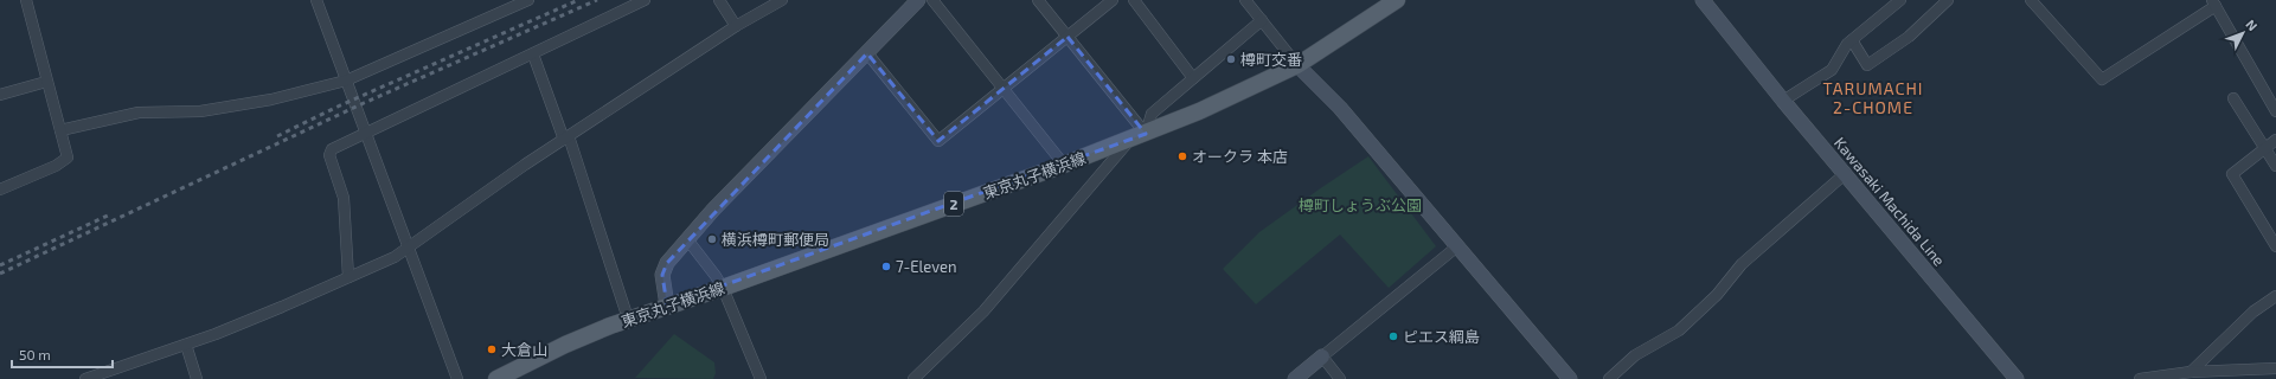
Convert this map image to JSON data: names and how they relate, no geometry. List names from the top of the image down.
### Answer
{
  "streets": {
    "main road": ["東京丸子横浜線", "2"],
    "street": ["Kawasaki Machida Line"]
  },
  "districts": ["TARUMACHI 2-CHOME"],
  "parks": ["樽町しょうぶ公園"],
  "places": [
    "樽町交番",
    "オークラ 本店",
    "横浜樽町郵便局",
    "7-Eleven",
    "ピエス綱島",
    "大倉山"
  ],
  "scale_bar": "50 m",
  "north": "top right"
}
